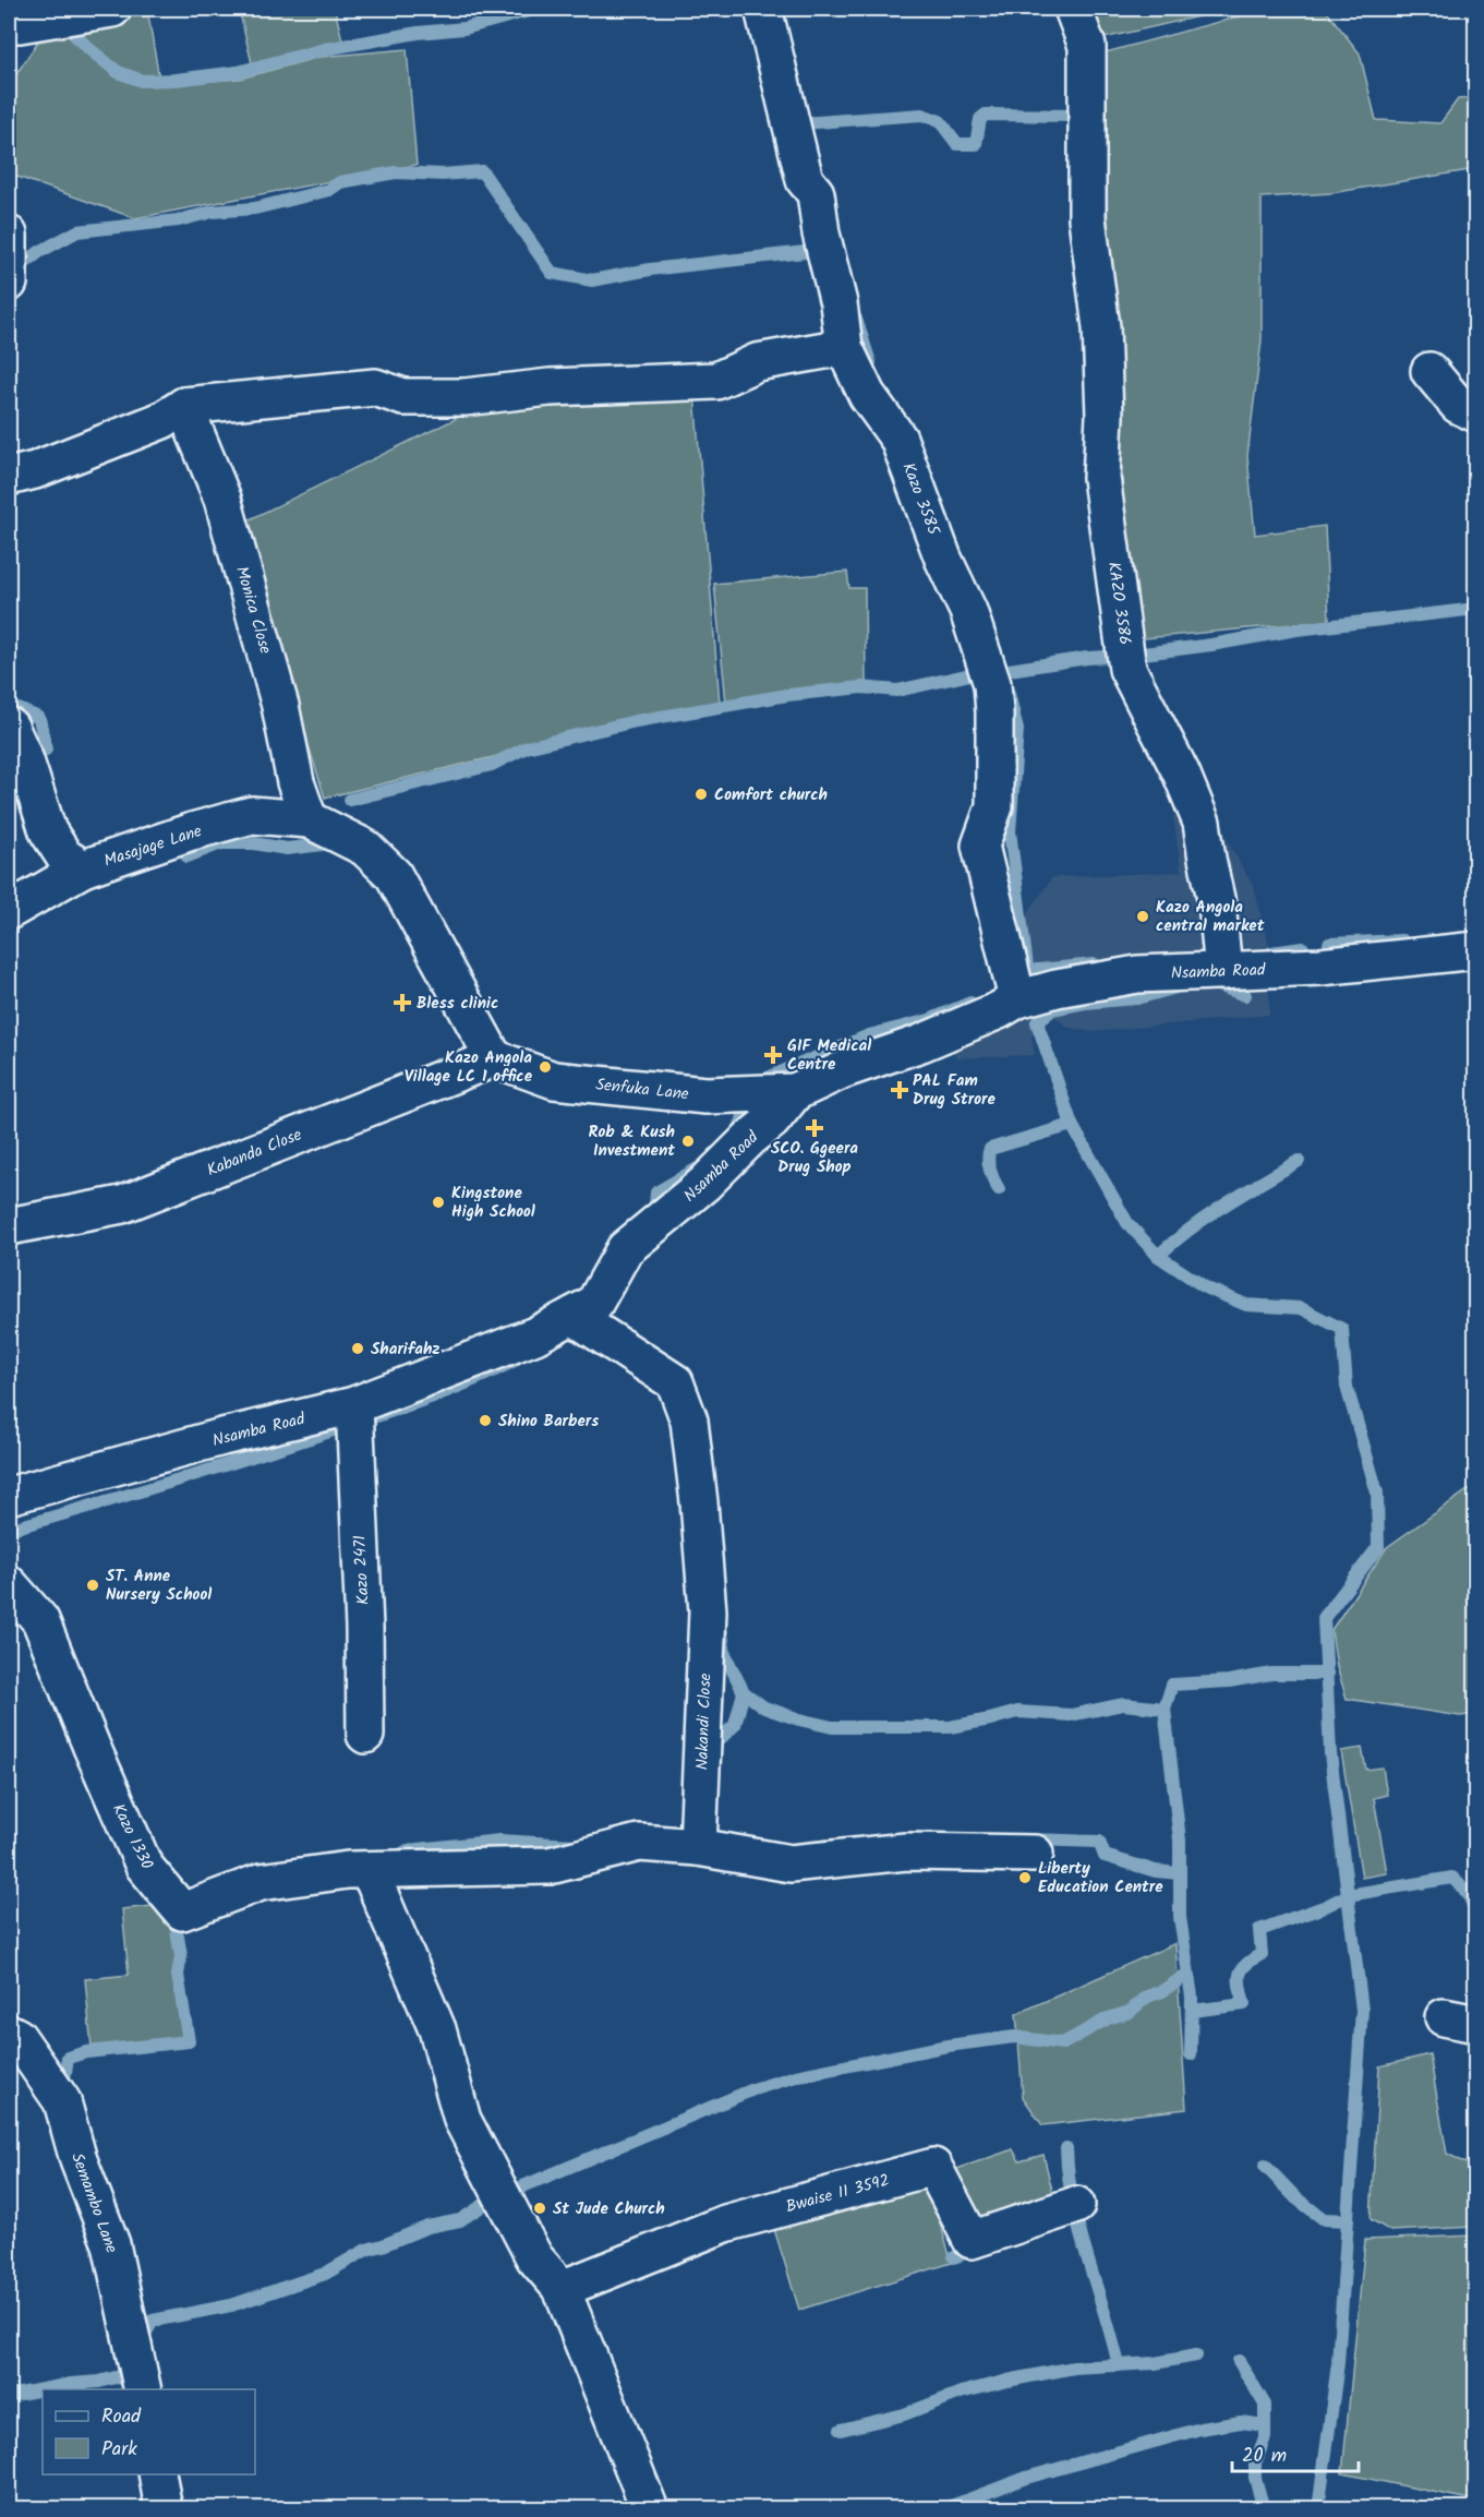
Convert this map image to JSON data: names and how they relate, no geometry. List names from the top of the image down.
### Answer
{
  "streets": {
    "street": [
      "Kazo 3585",
      "KAZO 3586",
      "Monica Close",
      "Masajage Lane",
      "Nsamba Road",
      "Senfuka Lane",
      "Kabanda Close",
      "Kazo 2471",
      "Nakandi Close",
      "Kazo 1330",
      "Bwaise II 3592",
      "Semambo Lane"
    ]
  },
  "crossings": [
    ["Kazo 3585", "Nsamba Road"],
    ["KAZO 3586", "Nsamba Road"],
    ["Monica Close", "Masajage Lane"],
    ["Nsamba Road", "Senfuka Lane"],
    ["Nsamba Road", "Kazo 2471"],
    ["Nsamba Road", "Nakandi Close"],
    ["Senfuka Lane", "Kabanda Close"]
  ],
  "places": {
    "other": [
      "Comfort church",
      "Kazo Angola central market",
      "Kazo Angola Village LC 1 office",
      "Rob & Kush Investment",
      "Kingstone High School",
      "Sharifahz",
      "Shino Barbers",
      "ST. Anne Nursery School",
      "Liberty Education Centre",
      "St Jude Church"
    ],
    "health": [
      "Bless clinic",
      "GIF Medical Centre",
      "PAL Fam Drug Strore",
      "SCO. Ggeera Drug Shop"
    ]
  },
  "legend": ["Road", "Park"],
  "scale_bar": "20 m"
}
